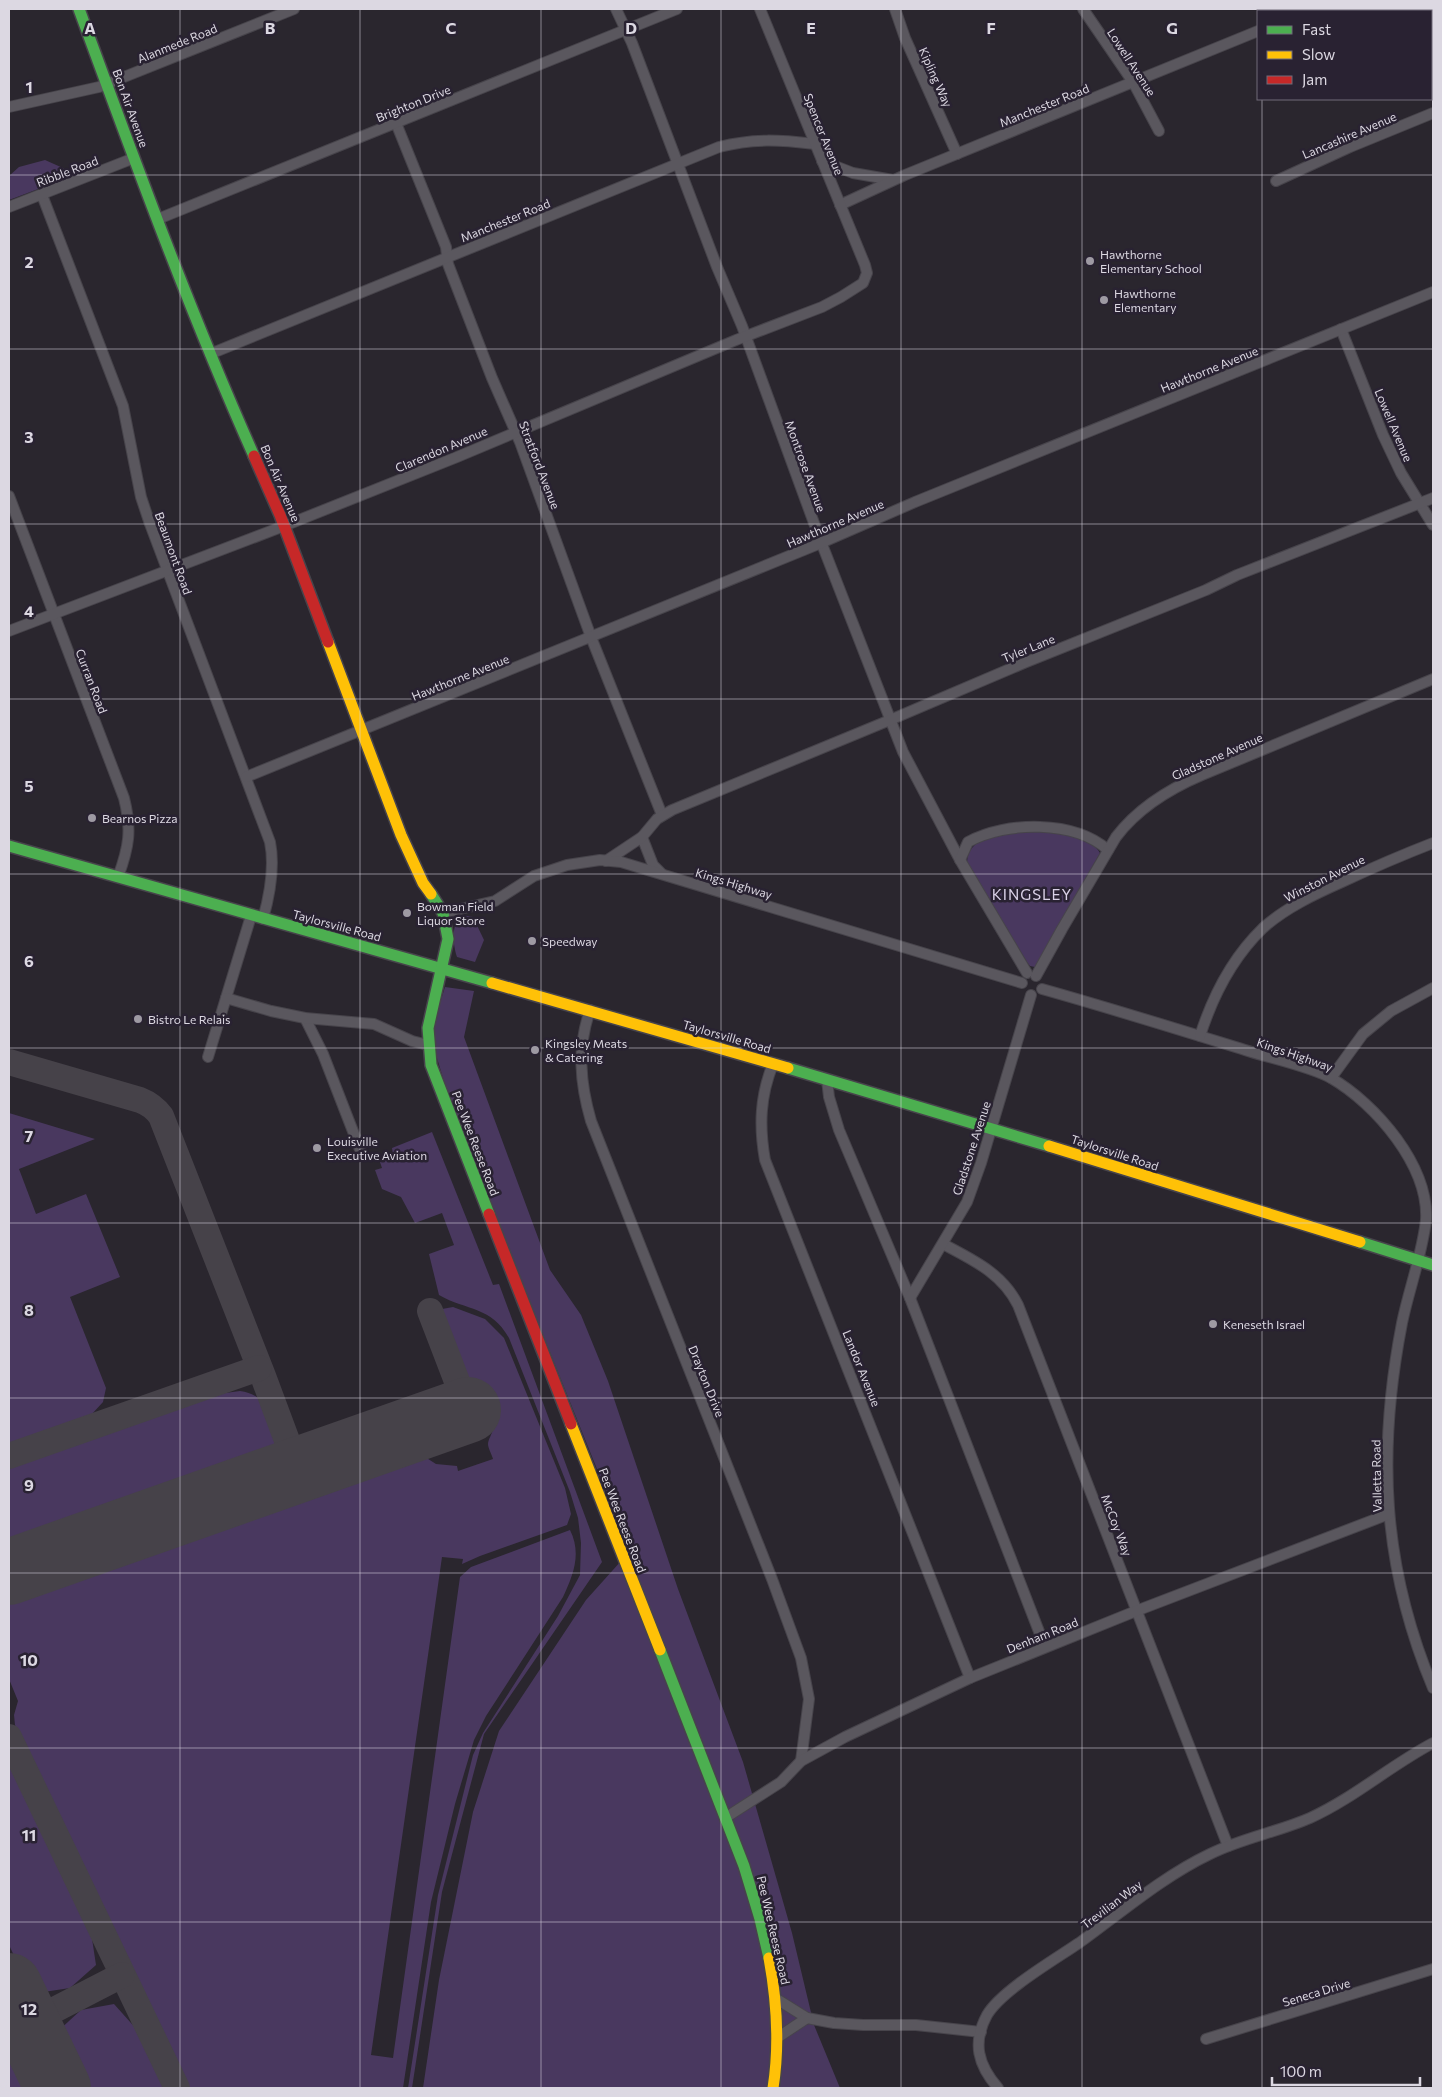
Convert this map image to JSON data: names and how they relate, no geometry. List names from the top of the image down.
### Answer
{
  "streets": {
    "street": [
      "Alanmede Road",
      "Lowell Avenue",
      "Kipling Way",
      "Brighton Drive",
      "Manchester Road",
      "Bon Air Avenue",
      "Spencer Avenue",
      "Lancashire Avenue",
      "Ribble Road",
      "Hawthorne Avenue",
      "Clarendon Avenue",
      "Stratford Avenue",
      "Montrose Avenue",
      "Beaumont Road",
      "Tyler Lane",
      "Curran Road",
      "Gladstone Avenue",
      "Winston Avenue",
      "Kings Highway",
      "Taylorsville Road",
      "Pee Wee Reese Road",
      "Landor Avenue",
      "Drayton Drive",
      "Valletta Road",
      "McCoy Way",
      "Denham Road",
      "Trevilian Way",
      "Seneca Drive"
    ]
  },
  "crossings": [
    ["Alanmede Road", "Bon Air Avenue"],
    ["Lowell Avenue", "Manchester Road"],
    ["Lowell Avenue", "Hawthorne Avenue"],
    ["Lowell Avenue", "Tyler Lane"],
    ["Kipling Way", "Manchester Road"],
    ["Brighton Drive", "Bon Air Avenue"],
    ["Brighton Drive", "Stratford Avenue"],
    ["Brighton Drive", "Montrose Avenue"],
    ["Manchester Road", "Bon Air Avenue"],
    ["Manchester Road", "Spencer Avenue"],
    ["Manchester Road", "Stratford Avenue"],
    ["Manchester Road", "Montrose Avenue"],
    ["Bon Air Avenue", "Ribble Road"],
    ["Bon Air Avenue", "Hawthorne Avenue"],
    ["Bon Air Avenue", "Clarendon Avenue"],
    ["Bon Air Avenue", "Kings Highway"],
    ["Bon Air Avenue", "Taylorsville Road"],
    ["Bon Air Avenue", "Pee Wee Reese Road"],
    ["Spencer Avenue", "Clarendon Avenue"],
    ["Ribble Road", "Beaumont Road"],
    ["Hawthorne Avenue", "Stratford Avenue"],
    ["Hawthorne Avenue", "Montrose Avenue"],
    ["Hawthorne Avenue", "Beaumont Road"],
    ["Clarendon Avenue", "Stratford Avenue"],
    ["Clarendon Avenue", "Montrose Avenue"],
    ["Clarendon Avenue", "Beaumont Road"],
    ["Clarendon Avenue", "Curran Road"],
    ["Stratford Avenue", "Tyler Lane"],
    ["Montrose Avenue", "Tyler Lane"],
    ["Montrose Avenue", "Gladstone Avenue"],
    ["Montrose Avenue", "Kings Highway"],
    ["Beaumont Road", "Taylorsville Road"],
    ["Tyler Lane", "Kings Highway"],
    ["Curran Road", "Taylorsville Road"],
    ["Gladstone Avenue", "Kings Highway"],
    ["Gladstone Avenue", "Taylorsville Road"],
    ["Gladstone Avenue", "McCoy Way"],
    ["Winston Avenue", "Kings Highway"],
    ["Kings Highway", "Taylorsville Road"],
    ["Kings Highway", "Valletta Road"],
    ["Taylorsville Road", "Pee Wee Reese Road"],
    ["Taylorsville Road", "Landor Avenue"],
    ["Taylorsville Road", "Drayton Drive"],
    ["Taylorsville Road", "Valletta Road"],
    ["Pee Wee Reese Road", "Denham Road"],
    ["Landor Avenue", "Denham Road"],
    ["Drayton Drive", "Denham Road"],
    ["Valletta Road", "Denham Road"],
    ["McCoy Way", "Denham Road"],
    ["McCoy Way", "Trevilian Way"]
  ],
  "districts": ["KINGSLEY"],
  "places": [
    "Hawthorne Elementary School",
    "Hawthorne Elementary",
    "Bearnos Pizza",
    "Bowman Field Liquor Store",
    "Speedway",
    "Bistro Le Relais",
    "Kingsley Meats & Catering",
    "Louisville Executive Aviation",
    "Keneseth Israel"
  ],
  "legend": ["Fast", "Slow", "Jam"],
  "scale_bar": "100 m",
  "grid": {
    "columns": [
      "A",
      "B",
      "C",
      "D",
      "E",
      "F",
      "G"
    ],
    "rows": [
      "1",
      "2",
      "3",
      "4",
      "5",
      "6",
      "7",
      "8",
      "9",
      "10",
      "11",
      "12"
    ]
  }
}
